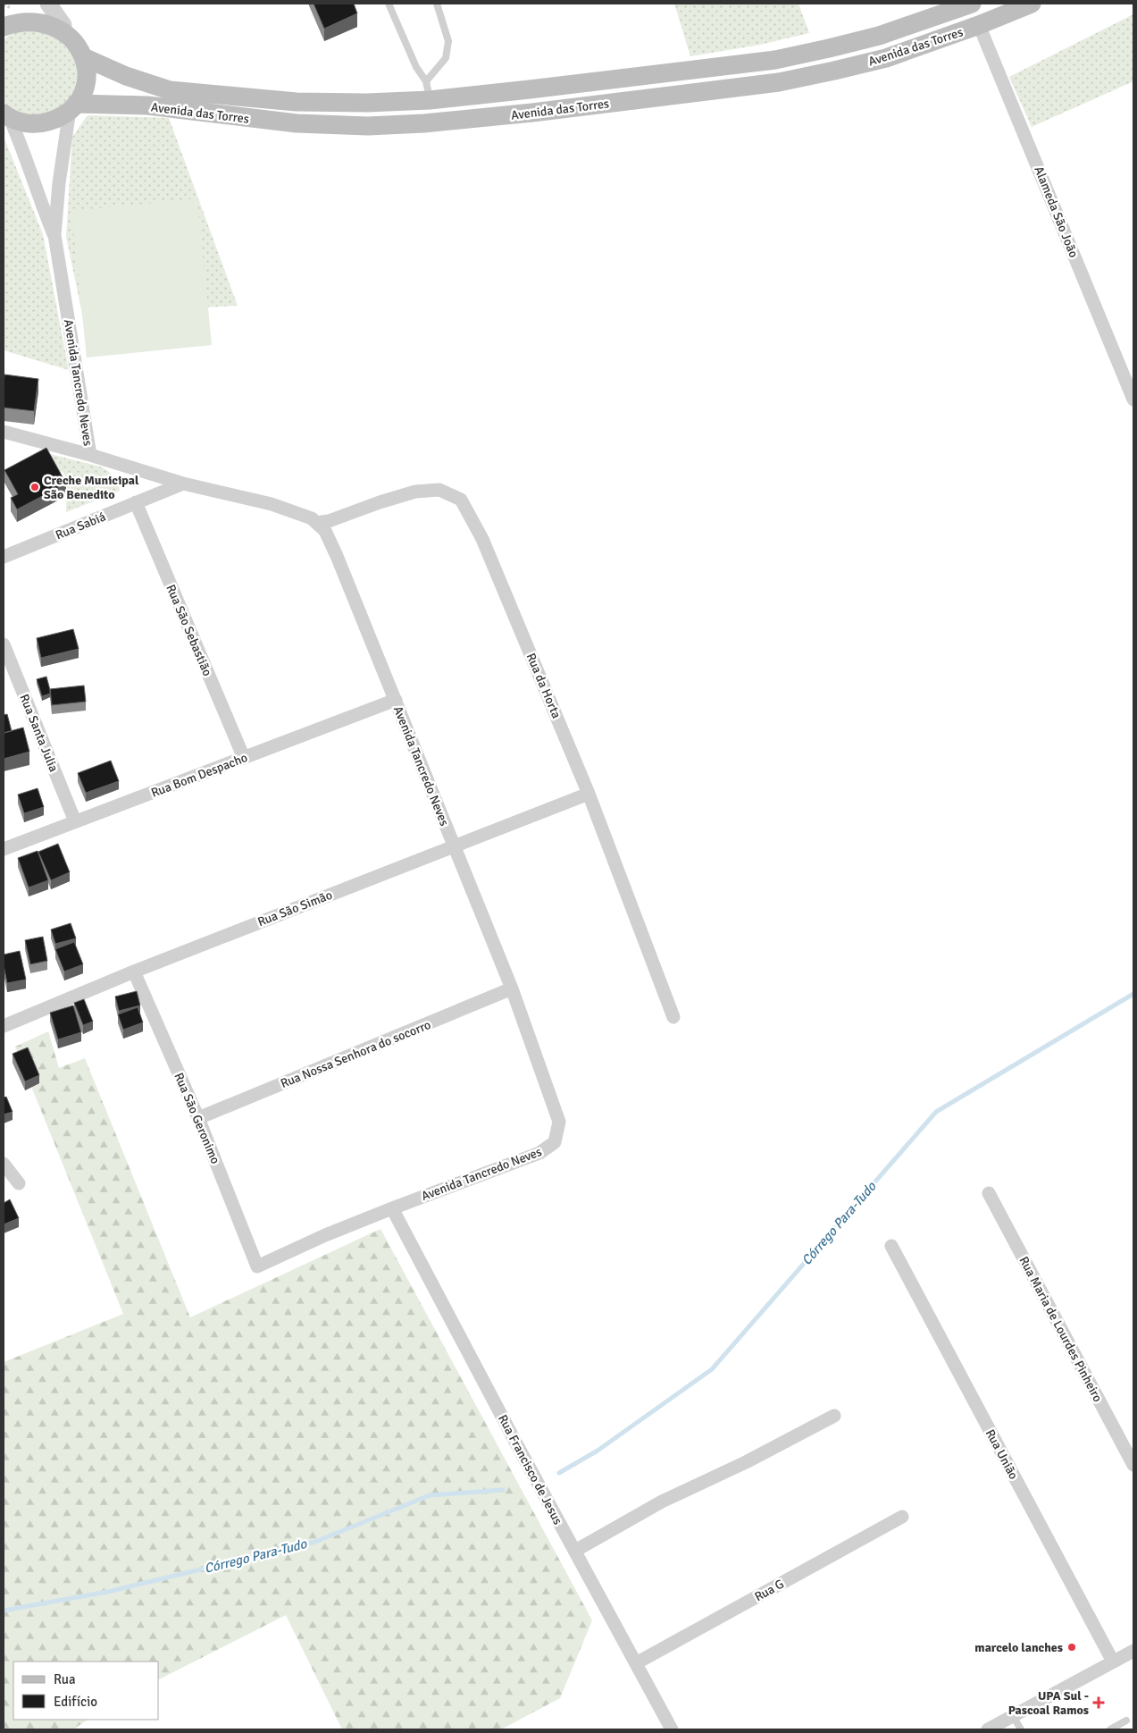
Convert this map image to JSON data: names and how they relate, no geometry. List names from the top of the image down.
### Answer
{
  "streets": {
    "main road": ["Avenida das Torres"],
    "street": [
      "Alameda São João",
      "Avenida Tancredo Neves",
      "Rua Sabiá",
      "Rua São Sebastião",
      "Rua da Horta",
      "Rua Santa Julia",
      "Rua Bom Despacho",
      "Rua São Simão",
      "Rua Nossa Senhora do socorro",
      "Rua São Geronimo",
      "Rua Maria de Lourdes Pinheiro",
      "Rua União",
      "Rua Francisco de Jesus",
      "Rua G"
    ]
  },
  "crossings": [
    ["Avenida das Torres", "Alameda São João"],
    ["Avenida das Torres", "Avenida Tancredo Neves"],
    ["Avenida Tancredo Neves", "Rua Sabiá"],
    ["Avenida Tancredo Neves", "Rua da Horta"],
    ["Avenida Tancredo Neves", "Rua Bom Despacho"],
    ["Avenida Tancredo Neves", "Rua São Simão"],
    ["Avenida Tancredo Neves", "Rua Nossa Senhora do socorro"],
    ["Avenida Tancredo Neves", "Rua São Geronimo"],
    ["Avenida Tancredo Neves", "Rua Francisco de Jesus"],
    ["Rua Sabiá", "Rua São Sebastião"],
    ["Rua São Sebastião", "Rua Bom Despacho"],
    ["Rua da Horta", "Rua São Simão"],
    ["Rua Santa Julia", "Rua Bom Despacho"],
    ["Rua São Simão", "Rua São Geronimo"],
    ["Rua Nossa Senhora do socorro", "Rua São Geronimo"],
    ["Rua Francisco de Jesus", "Rua G"]
  ],
  "water": ["Córrego Para-Tudo"],
  "places": {
    "other": ["Creche Municipal São Benedito", "marcelo lanches"],
    "health": ["UPA Sul - Pascoal Ramos"]
  },
  "legend": ["Rua", "Edifício"]
}
